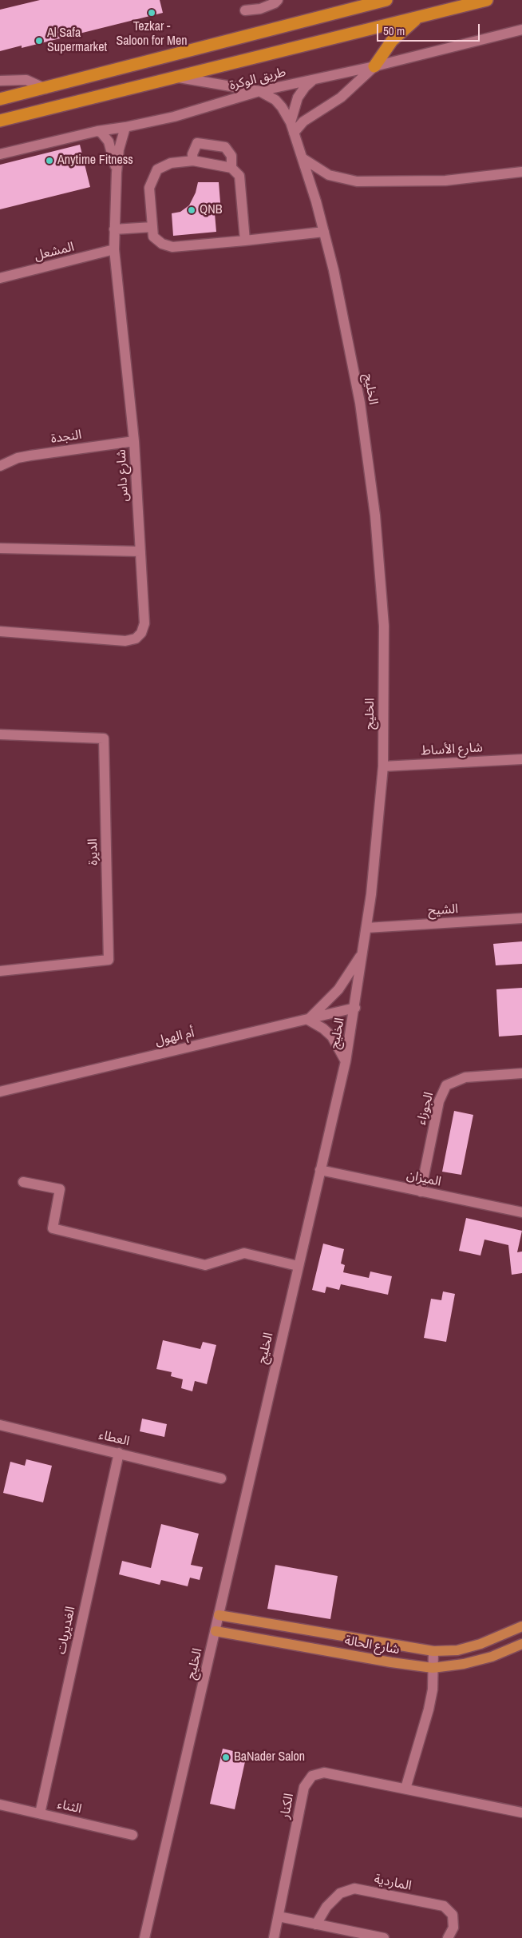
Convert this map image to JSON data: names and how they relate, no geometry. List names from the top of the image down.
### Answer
{
  "streets": {
    "highway": ["طريق الوكرة"],
    "main road": ["شارع الحالة"],
    "street": [
      "المشعل",
      "الخليج",
      "النجدة",
      "شارع داس",
      "شارع الأساط",
      "الديرة",
      "الشيح",
      "أم الهول",
      "الجوزاء",
      "الميزان",
      "العطاء",
      "الغديريات",
      "الكنار",
      "الثناء",
      "الماردية"
    ]
  },
  "crossings": [
    ["طريق الوكرة", "الخليج"],
    ["طريق الوكرة", "شارع داس"],
    ["المشعل", "شارع داس"],
    ["الخليج", "شارع الأساط"],
    ["الخليج", "الشيح"],
    ["الخليج", "أم الهول"],
    ["الخليج", "الميزان"],
    ["الخليج", "شارع الحالة"],
    ["النجدة", "شارع داس"],
    ["الجوزاء", "الميزان"],
    ["العطاء", "الغديريات"],
    ["الغديريات", "الثناء"]
  ],
  "places": [
    "Tezkar - Saloon for Men",
    "Al Safa Supermarket",
    "Anytime Fitness",
    "QNB",
    "BaNader Salon"
  ],
  "scale_bar": "50 m"
}
